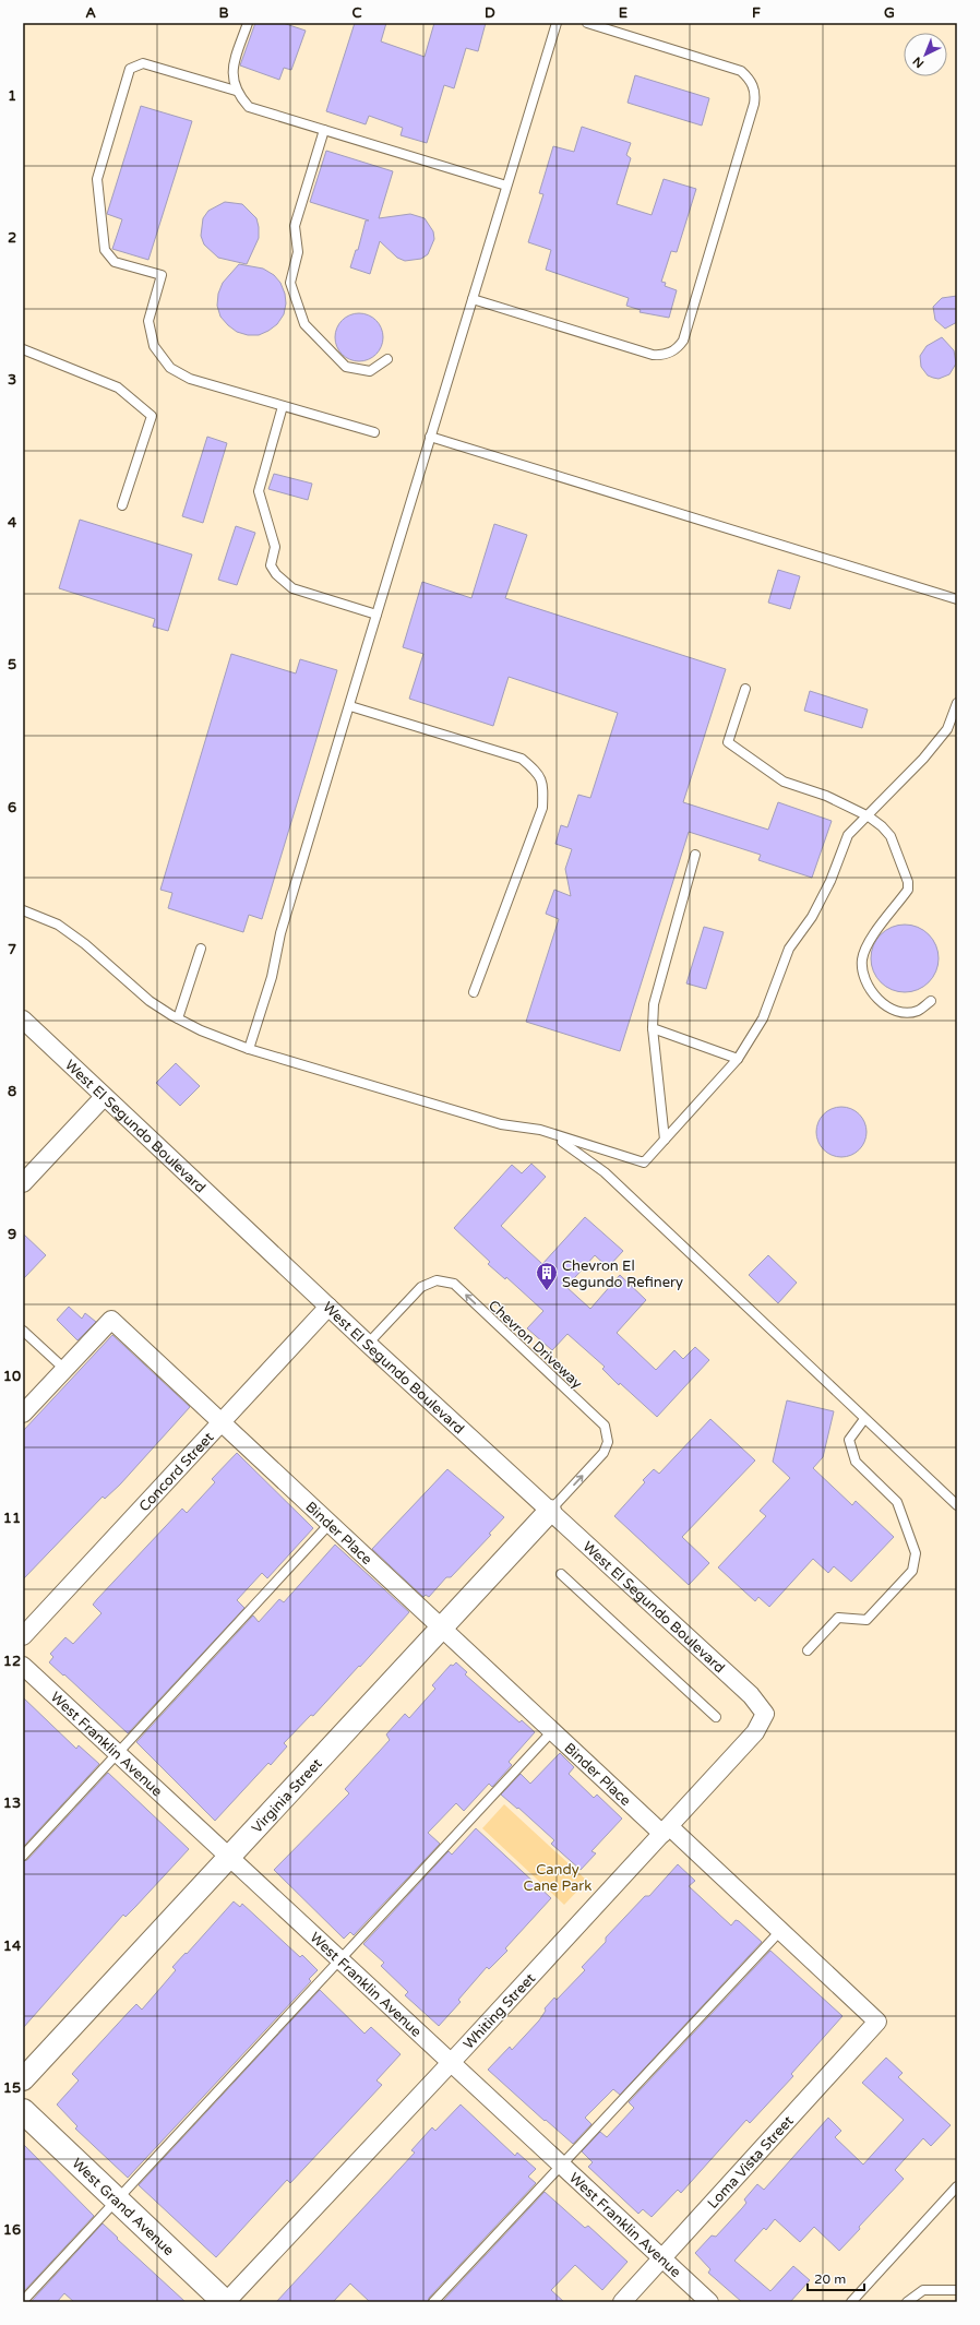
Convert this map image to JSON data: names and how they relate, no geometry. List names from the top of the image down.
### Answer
{
  "streets": {
    "main road": ["West Grand Avenue"],
    "street": [
      "West El Segundo Boulevard",
      "Concord Street",
      "Binder Place",
      "West Franklin Avenue",
      "Virginia Street",
      "Whiting Street",
      "Loma Vista Street"
    ],
    "lane": ["Chevron Driveway"]
  },
  "crossings": [
    ["West El Segundo Boulevard", "Chevron Driveway"],
    ["West El Segundo Boulevard", "Concord Street"],
    ["West El Segundo Boulevard", "Virginia Street"],
    ["West El Segundo Boulevard", "Whiting Street"],
    ["Chevron Driveway", "Virginia Street"],
    ["Concord Street", "Binder Place"],
    ["Binder Place", "Virginia Street"],
    ["Binder Place", "Whiting Street"],
    ["Binder Place", "Loma Vista Street"],
    ["West Franklin Avenue", "Virginia Street"],
    ["West Franklin Avenue", "Whiting Street"],
    ["West Franklin Avenue", "Loma Vista Street"],
    ["Whiting Street", "West Grand Avenue"]
  ],
  "parks": ["Candy Cane Park"],
  "places": {
    "building": ["Chevron El Segundo Refinery"]
  },
  "scale_bar": "20 m",
  "north": "bottom left",
  "grid": {
    "columns": [
      "A",
      "B",
      "C",
      "D",
      "E",
      "F",
      "G"
    ],
    "rows": [
      "1",
      "2",
      "3",
      "4",
      "5",
      "6",
      "7",
      "8",
      "9",
      "10",
      "11",
      "12",
      "13",
      "14",
      "15",
      "16"
    ]
  }
}
